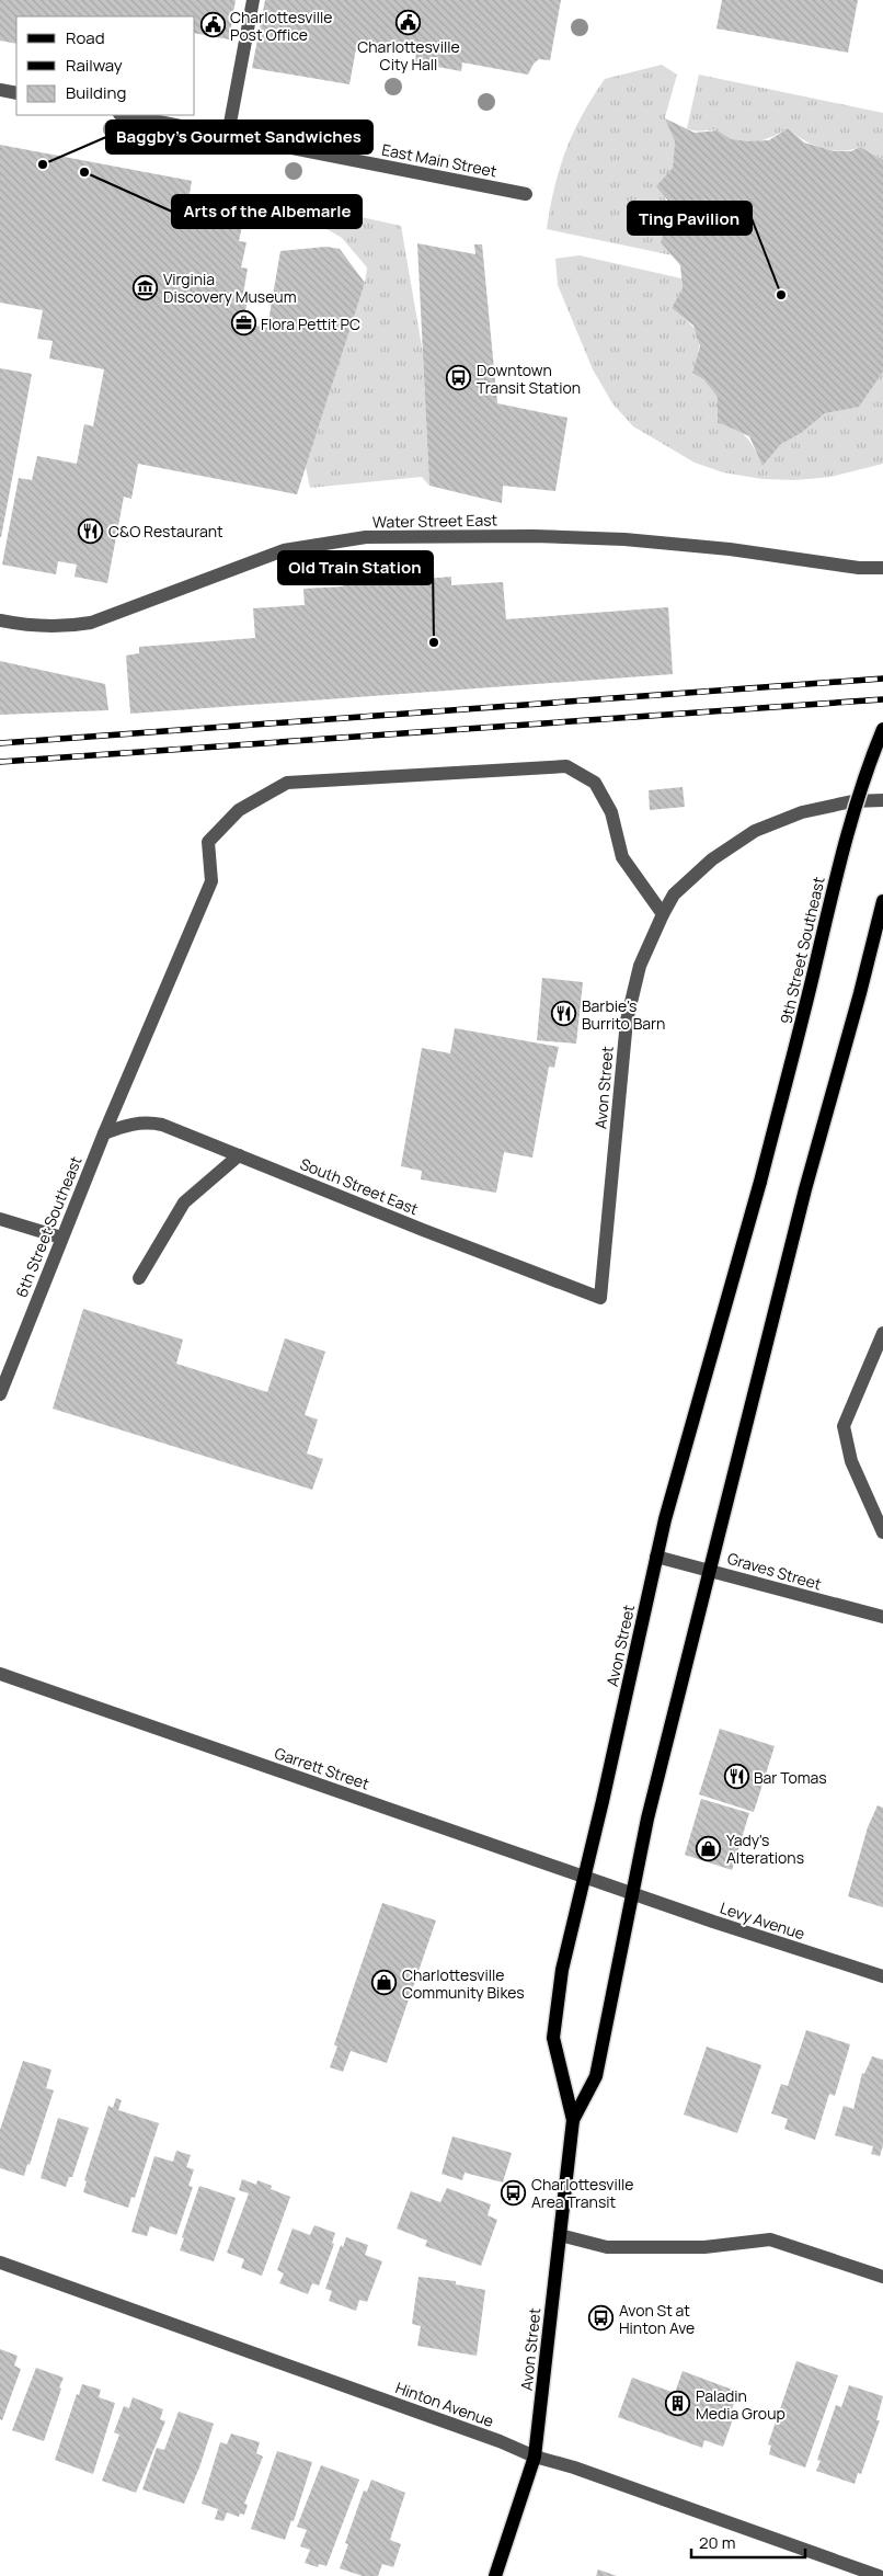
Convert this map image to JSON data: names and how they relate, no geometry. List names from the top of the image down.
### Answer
{
  "streets": {
    "main road": ["9th Street Southeast", "Avon Street"],
    "street": [
      "East Main Street",
      "Water Street East",
      "South Street East",
      "6th Street Southeast",
      "Graves Street",
      "Garrett Street",
      "Levy Avenue",
      "Hinton Avenue"
    ]
  },
  "crossings": [
    ["9th Street Southeast", "Avon Street"],
    ["Avon Street", "South Street East"],
    ["Avon Street", "6th Street Southeast"],
    ["Avon Street", "Graves Street"],
    ["Avon Street", "Garrett Street"],
    ["Avon Street", "Levy Avenue"],
    ["Avon Street", "Hinton Avenue"],
    ["South Street East", "6th Street Southeast"],
    ["Garrett Street", "Levy Avenue"]
  ],
  "places": {
    "public building": ["Charlottesville City Hall", "Charlottesville Post Office"],
    "other": [
      "Baggby's Gourmet Sandwiches",
      "Arts of the Albemarle",
      "Ting Pavilion",
      "Old Train Station"
    ],
    "museum": ["Virginia Discovery Museum"],
    "office": ["Flora Pettit PC"],
    "bus stop": ["Downtown Transit Station", "Charlottesville Area Transit", "Avon St at Hinton Ave"],
    "restaurant": ["C&O Restaurant", "Barbie's Burrito Barn", "Bar Tomas"],
    "shop": ["Yady's Alterations", "Charlottesville Community Bikes"],
    "building": ["Paladin Media Group"]
  },
  "legend": ["Road", "Railway", "Building"],
  "scale_bar": "20 m"
}
